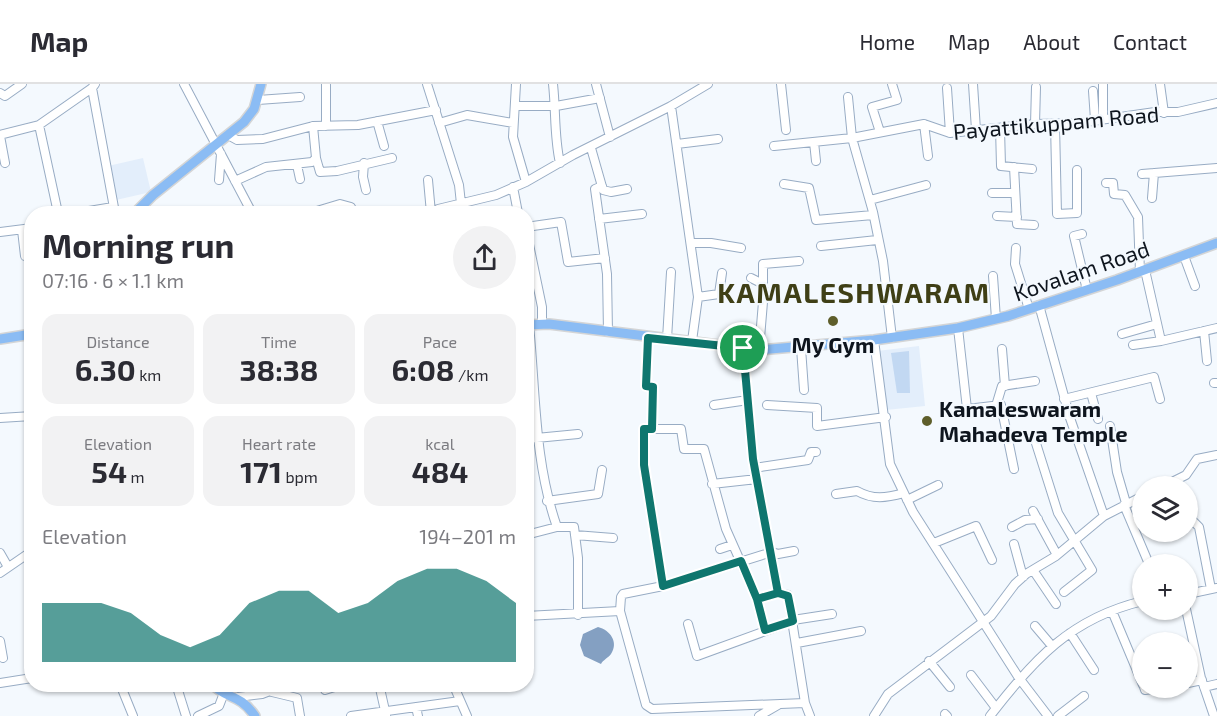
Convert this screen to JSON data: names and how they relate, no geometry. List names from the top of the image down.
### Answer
{
  "streets": {
    "main road": ["Kovalam Road"],
    "street": ["Payattikuppam Road"]
  },
  "districts": ["KAMALESHWARAM"],
  "places": ["My Gym", "Kamaleswaram Mahadeva Temple"],
  "page": {
    "header": "Map",
    "nav": [
      "Home",
      "Map",
      "About",
      "Contact"
    ],
    "heading": ["Morning run", "07:16 · 6 × 1.1 km"],
    "stats": [
      ["Distance", "6.30 km"],
      ["Time", "38:38"],
      ["Pace", "6:08 /km"],
      ["Elevation", "54 m"],
      ["Heart rate", "171 bpm"],
      ["kcal", "484"]
    ],
    "map_buttons": ["+", "−"],
    "chart": ["Elevation", "194–201 m"]
  }
}
